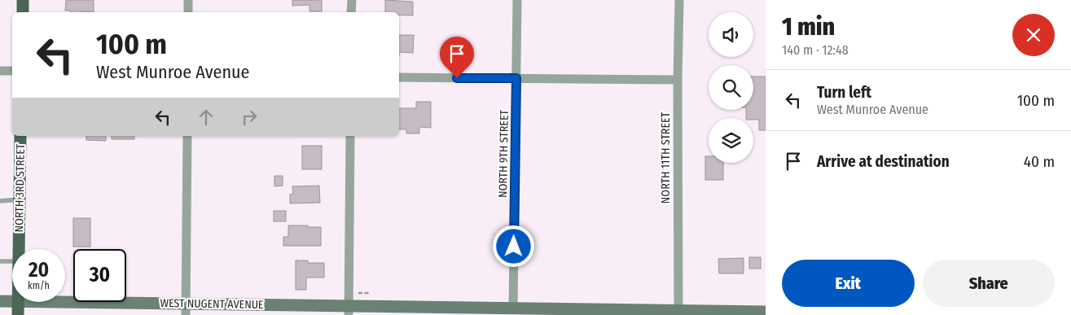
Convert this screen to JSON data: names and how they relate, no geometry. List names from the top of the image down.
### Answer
{
  "streets": {
    "main road": ["NORTH 3RD STREET"],
    "street": ["NORTH 9TH STREET", "NORTH 11TH STREET", "WEST NUGENT AVENUE"]
  },
  "crossings": [
    ["NORTH 9TH STREET", "WEST NUGENT AVENUE"],
    ["NORTH 11TH STREET", "WEST NUGENT AVENUE"]
  ],
  "page": {
    "heading": ["1 min", "140 m · 12:48"],
    "turn": ["100 m", "West Munroe Avenue"],
    "list": [
      {
        "name": "Turn left",
        "note": "West Munroe Avenue",
        "value": "100 m"
      },
      {
        "name": "Arrive at destination",
        "value": "40 m"
      }
    ],
    "speed": "20 km/h",
    "limit": "30",
    "buttons": ["Exit", "Share"]
  }
}
